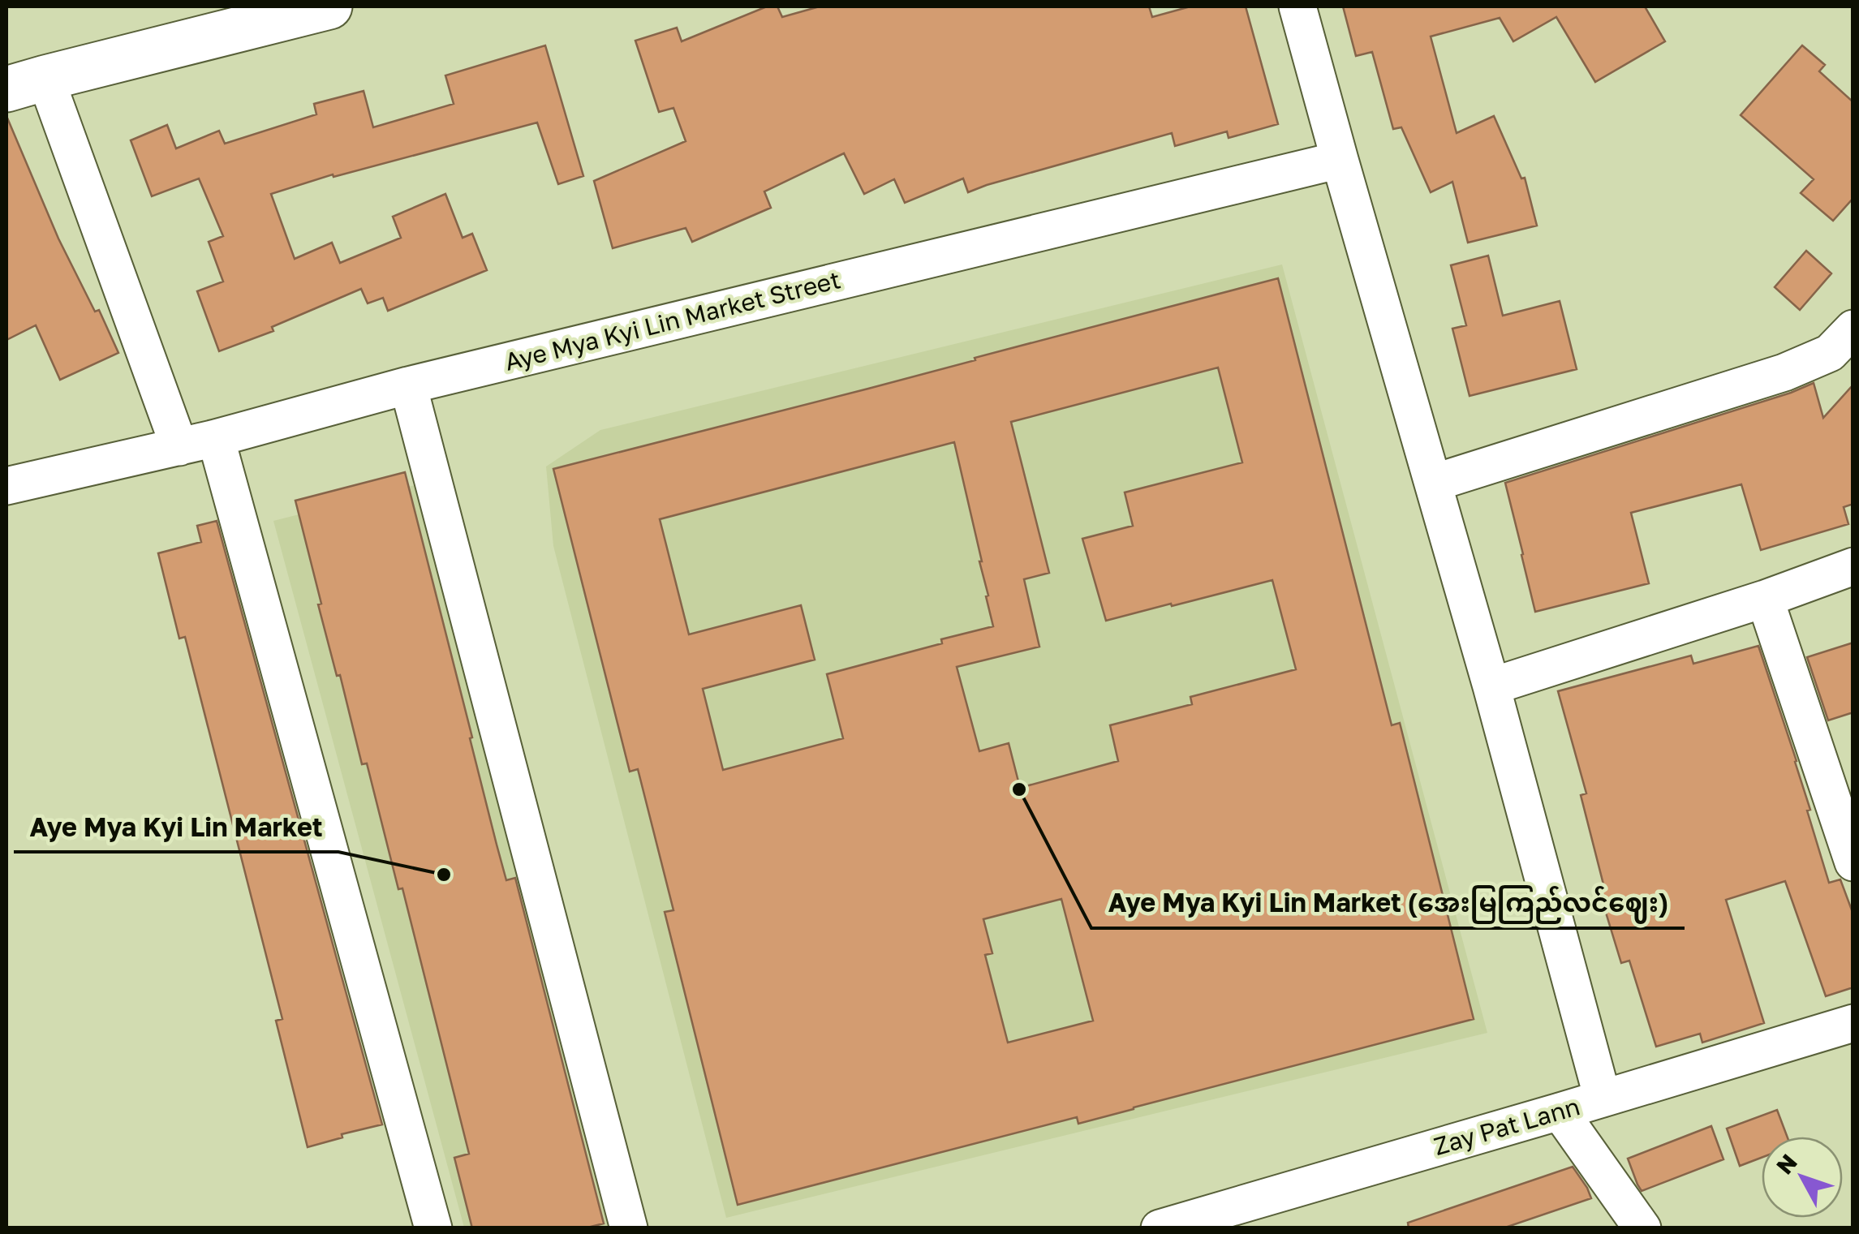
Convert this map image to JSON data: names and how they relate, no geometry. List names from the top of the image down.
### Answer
{
  "streets": {
    "street": ["Aye Mya Kyi Lin Market Street", "Zay Pat Lann"]
  },
  "places": ["Aye Mya Kyi Lin Market (အေးမြကြည်လင်ဈေး)", "Aye Mya Kyi Lin Market"],
  "north": "top left"
}
